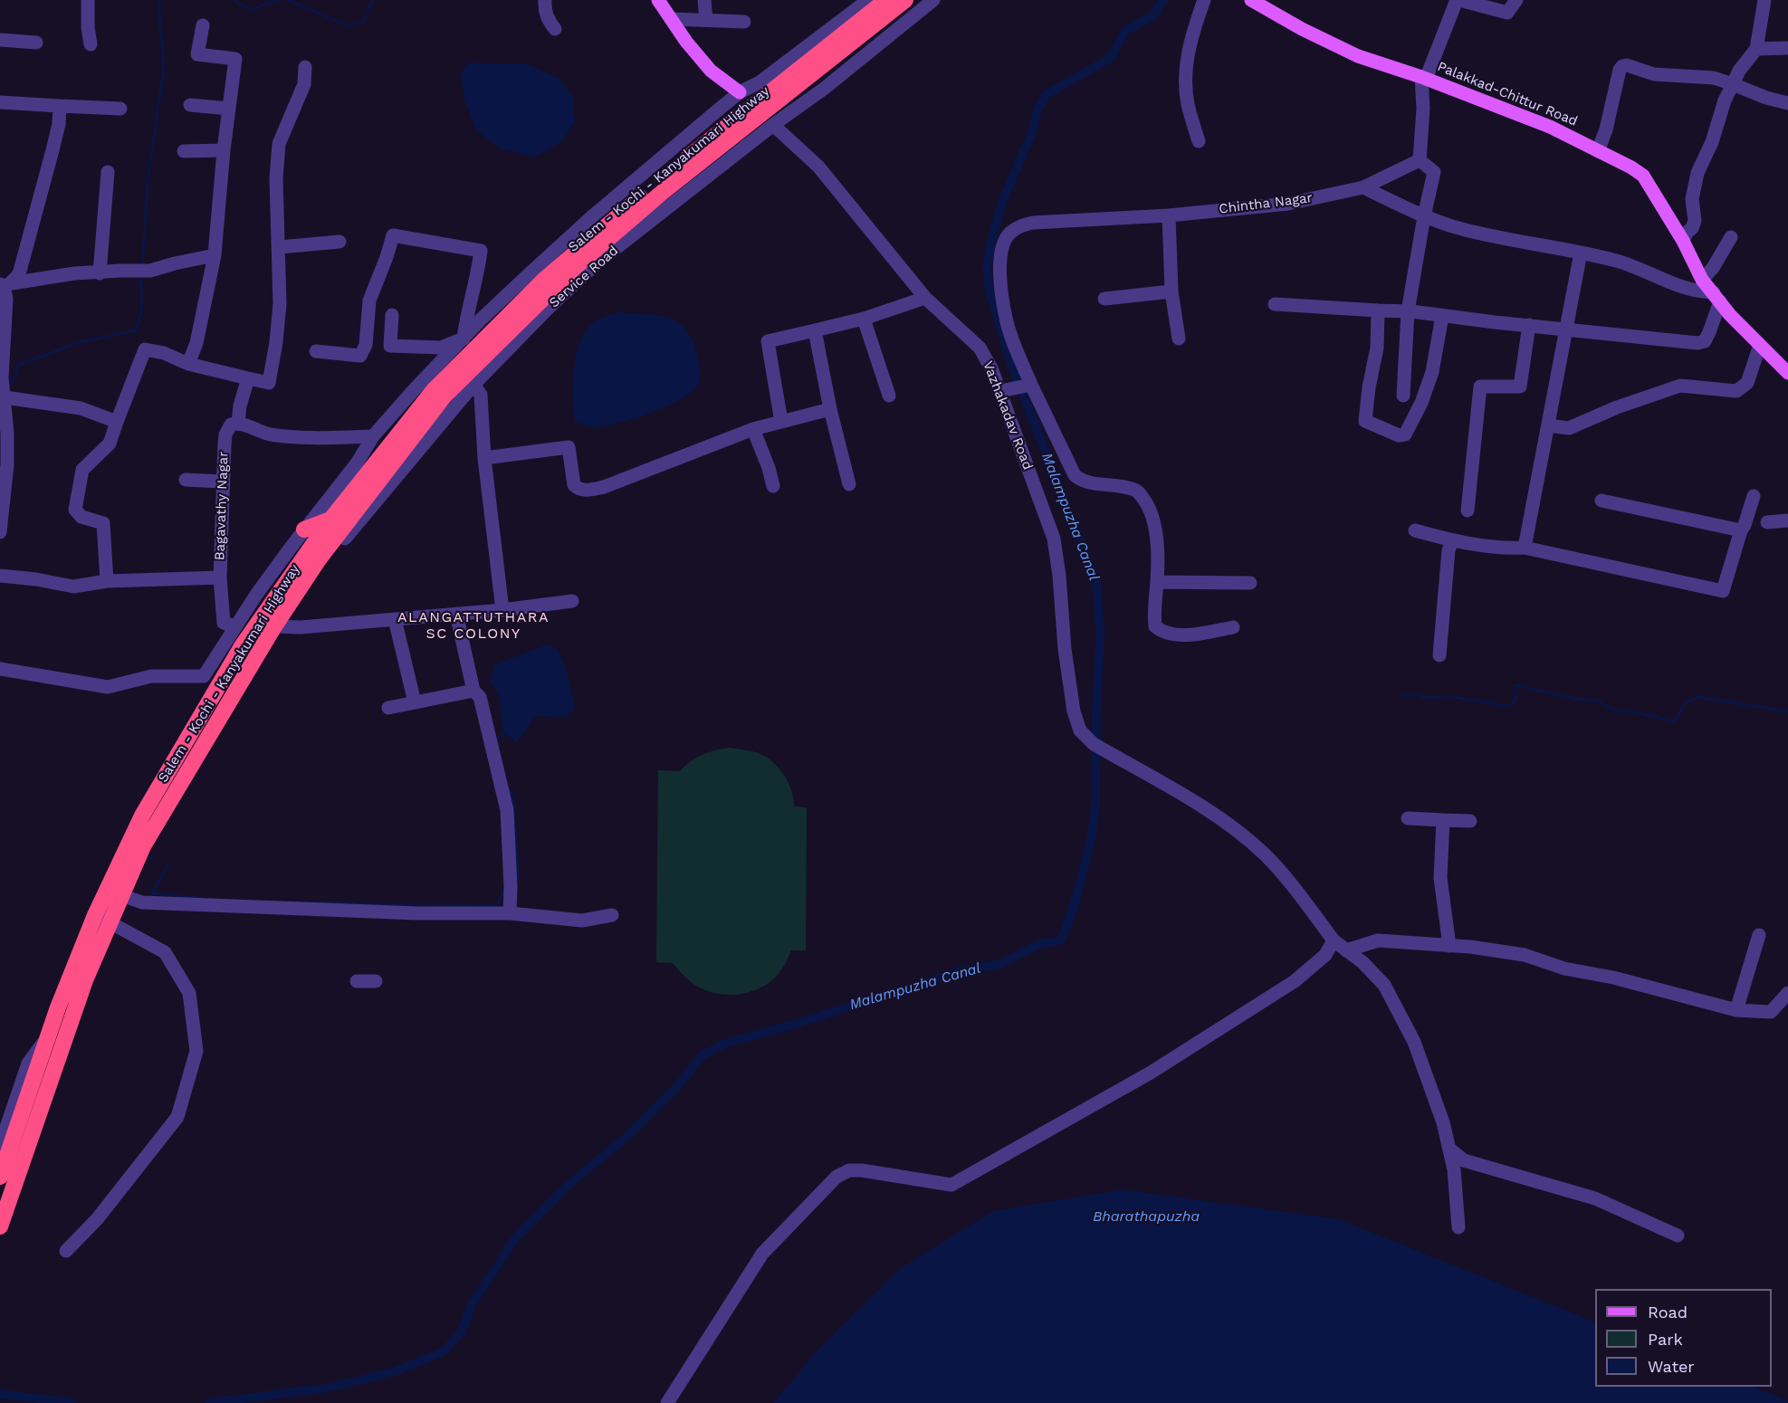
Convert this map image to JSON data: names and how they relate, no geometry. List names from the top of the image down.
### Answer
{
  "streets": {
    "highway": ["Salem - Kochi - Kanyakumari Highway"],
    "main road": ["Palakkad-Chittur Road"],
    "street": [
      "Chintha Nagar",
      "Service Road",
      "Vazhakadav Road",
      "Bagavathy Nagar"
    ]
  },
  "crossings": [
    ["Salem - Kochi - Kanyakumari Highway", "Service Road"],
    ["Service Road", "Vazhakadav Road"]
  ],
  "districts": ["ALANGATTUTHARA SC COLONY"],
  "water": ["Malampuzha Canal", "Bharathapuzha"],
  "legend": ["Road", "Park", "Water"]
}
